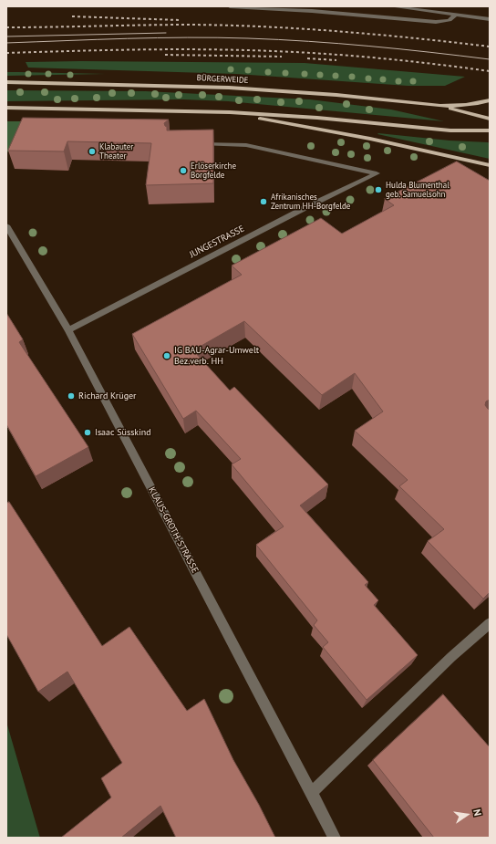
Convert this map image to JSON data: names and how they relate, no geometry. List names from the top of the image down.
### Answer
{
  "streets": {
    "main road": ["BÜRGERWEIDE"],
    "street": ["JUNGESTRASSE", "KLAUS-GROTH-STRASSE"]
  },
  "crossings": [
    ["JUNGESTRASSE", "KLAUS-GROTH-STRASSE"]
  ],
  "places": [
    "Klabauter Theater",
    "Erlöserkirche Borgfelde",
    "Hulda Blumenthal geb. Samuelsohn",
    "Afrikanisches Zentrum HH-Borgfelde",
    "IG BAU-Agrar-Umwelt Bez.verb. HH",
    "Richard Krüger",
    "Isaac Süsskind"
  ],
  "north": "right"
}
